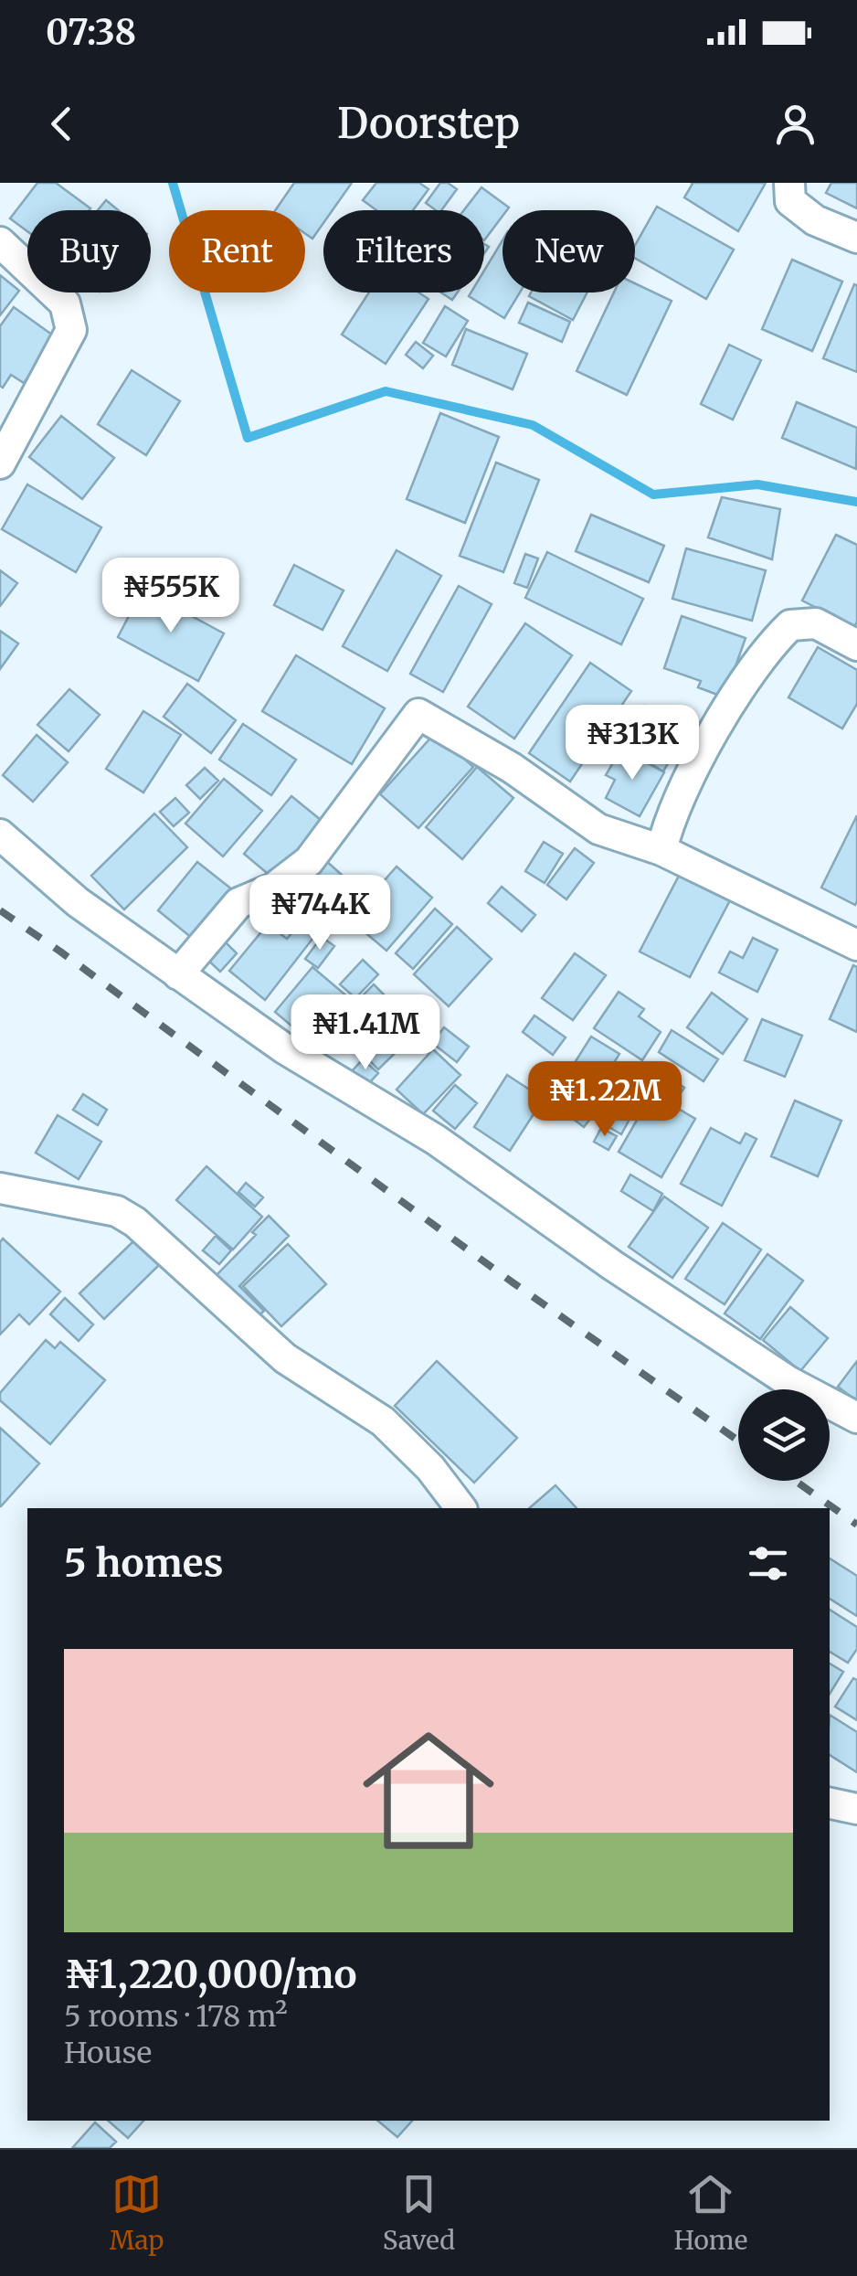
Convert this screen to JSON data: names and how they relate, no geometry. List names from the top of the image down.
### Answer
{
  "page": {
    "status": "07:38",
    "header": "Doorstep",
    "chip": [
      "Buy",
      "Rent",
      "Filters",
      "New"
    ],
    "price": [
      "₦555K",
      "₦313K",
      "₦744K",
      "₦1.41M",
      "₦1.22M"
    ],
    "heading": "5 homes",
    "list": [
      {
        "name": "₦1,220,000/mo",
        "note": "5 rooms · 178 m² · House"
      }
    ],
    "tabs": ["Map", "Saved", "Home"]
  }
}
